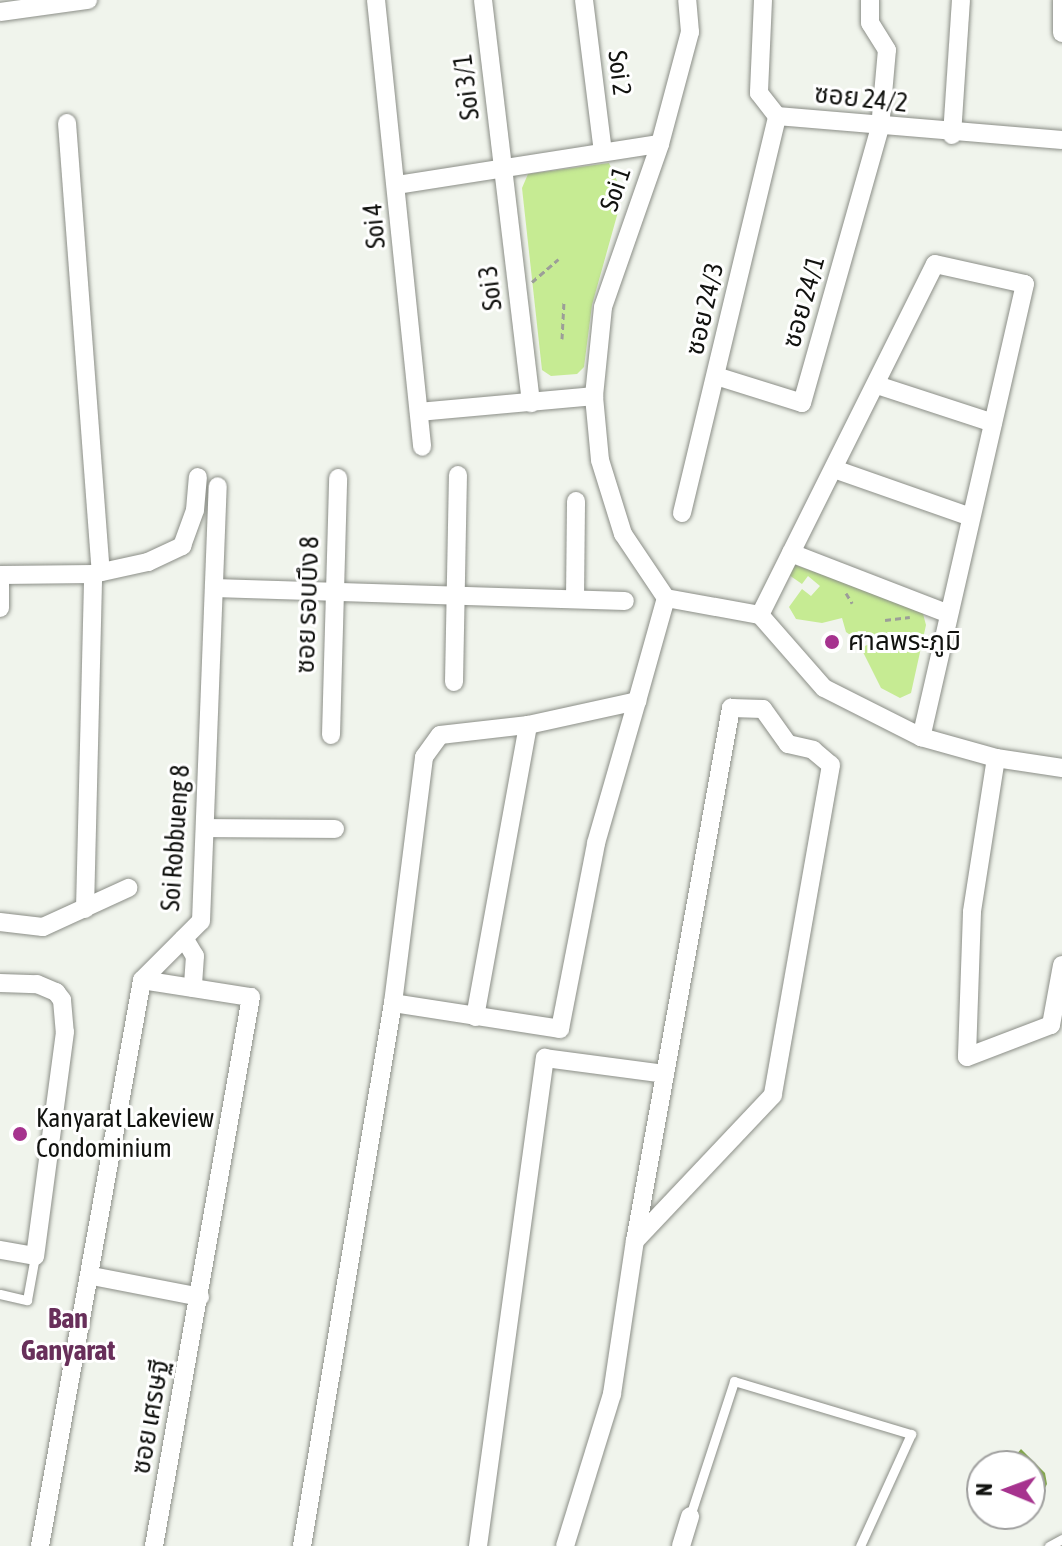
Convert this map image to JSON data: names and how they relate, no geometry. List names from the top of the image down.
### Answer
{
  "streets": {
    "street": [
      "Soi 2",
      "Soi 3/1",
      "ซอย 24/2",
      "Soi 1",
      "Soi 4",
      "Soi 3",
      "ซอย 24/1",
      "ซอย 24/3",
      "ซอย รอบบึง 8",
      "Soi Robbueng 8",
      "ซอย เศรษฐี"
    ]
  },
  "crossings": [
    ["Soi 3/1", "Soi 3"],
    ["ซอย 24/2", "ซอย 24/1"],
    ["ซอย 24/2", "ซอย 24/3"],
    ["ซอย 24/1", "ซอย 24/3"]
  ],
  "districts": ["Ban Ganyarat"],
  "places": ["ศาลพระภูมิ", "Kanyarat Lakeview Condominium"],
  "north": "left"
}
